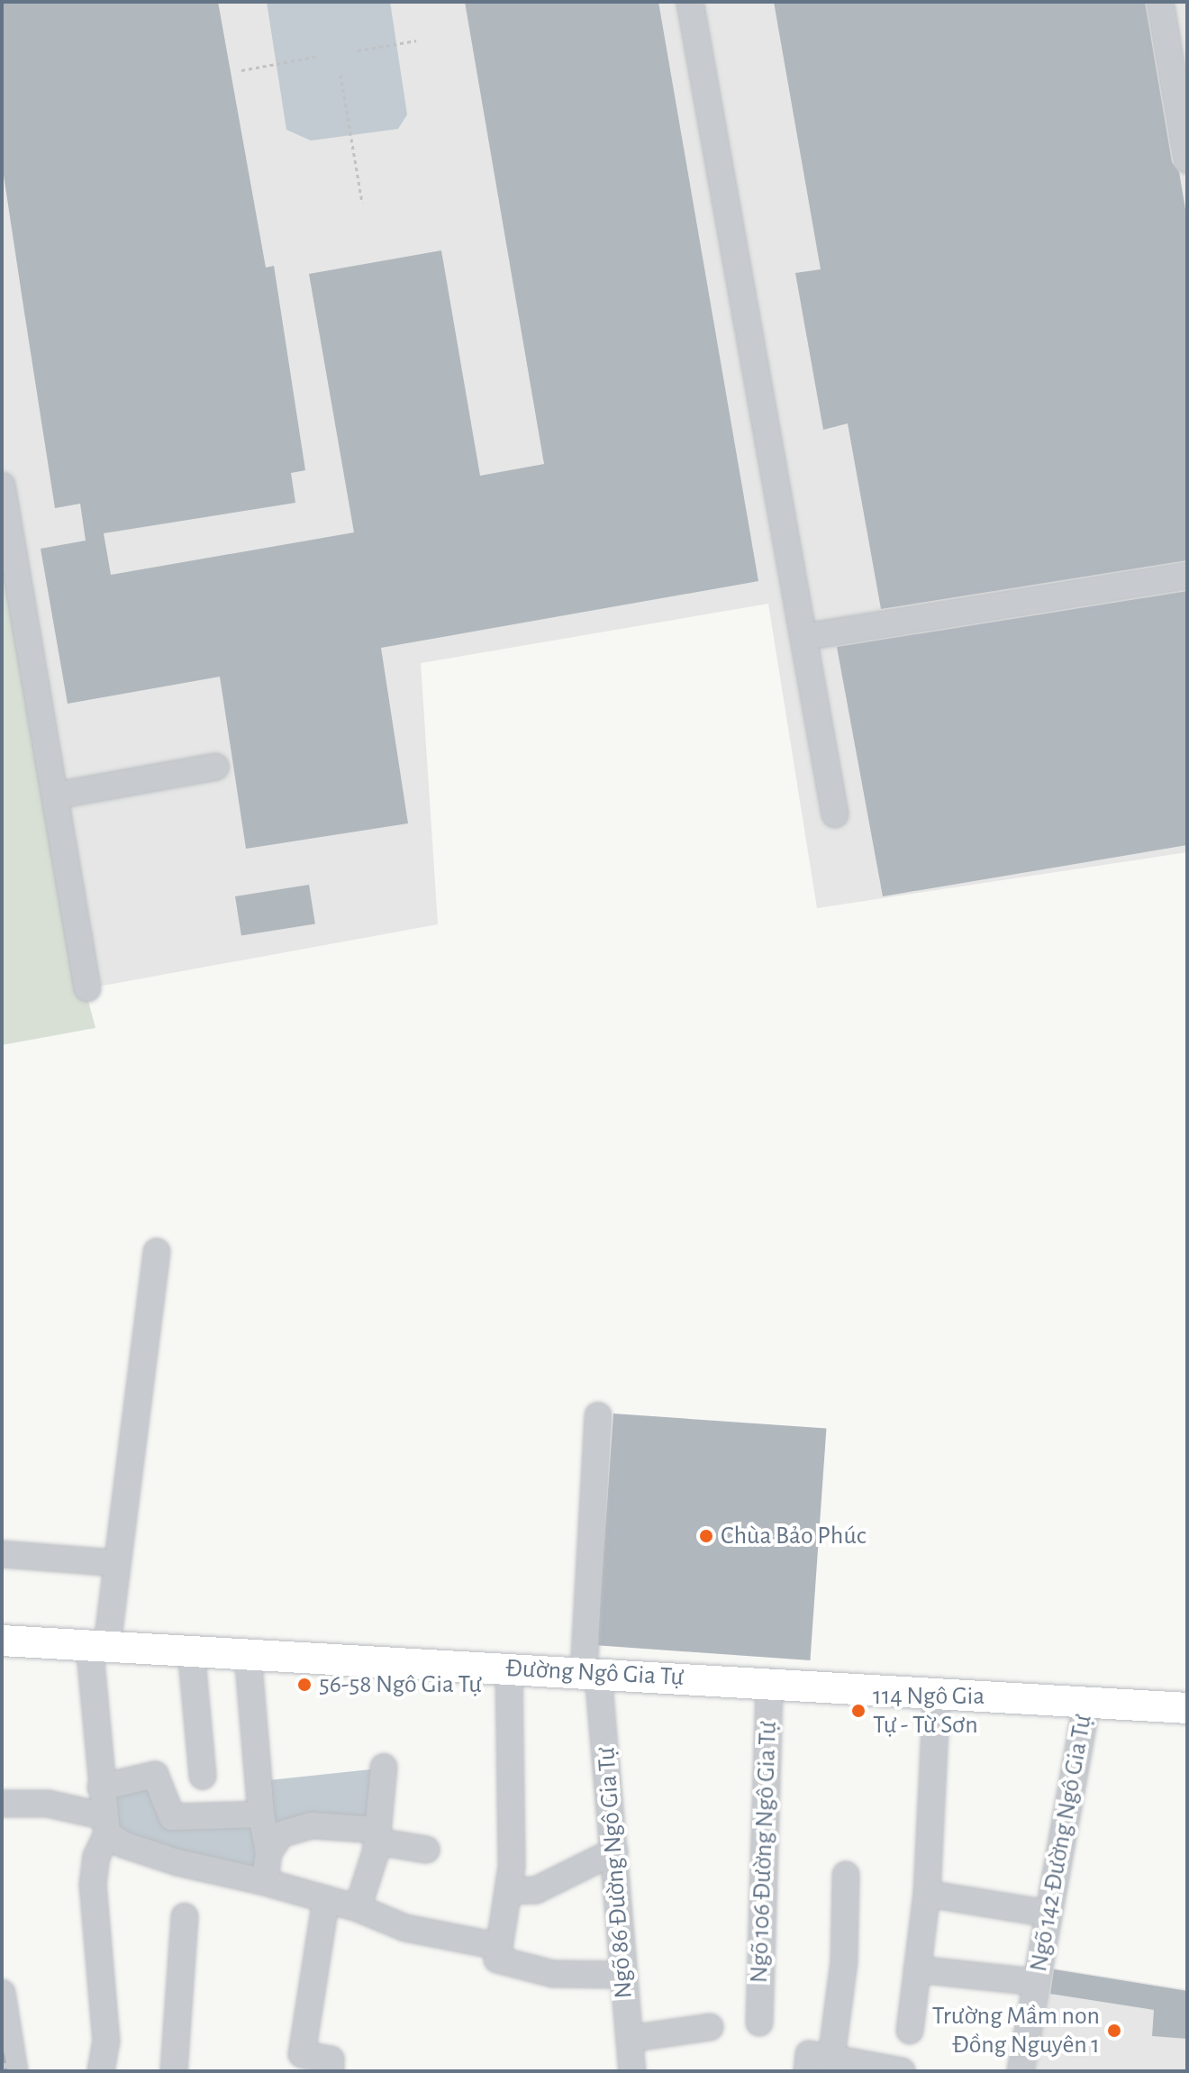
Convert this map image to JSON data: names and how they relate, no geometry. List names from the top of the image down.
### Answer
{
  "streets": {
    "main road": ["Đường Ngô Gia Tự"],
    "street": ["Ngõ 142 Đường Ngô Gia Tự", "Ngõ 106 Đường Ngô Gia Tự", "Ngõ 86 Đường Ngô Gia Tự"]
  },
  "crossings": [
    ["Đường Ngô Gia Tự", "Ngõ 142 Đường Ngô Gia Tự"],
    ["Đường Ngô Gia Tự", "Ngõ 106 Đường Ngô Gia Tự"],
    ["Đường Ngô Gia Tự", "Ngõ 86 Đường Ngô Gia Tự"]
  ],
  "places": [
    "Chùa Bảo Phúc",
    "56-58 Ngô Gia Tự",
    "114 Ngô Gia Tự - Từ Sơn",
    "Trường Mầm non Đồng Nguyên 1"
  ]
}
